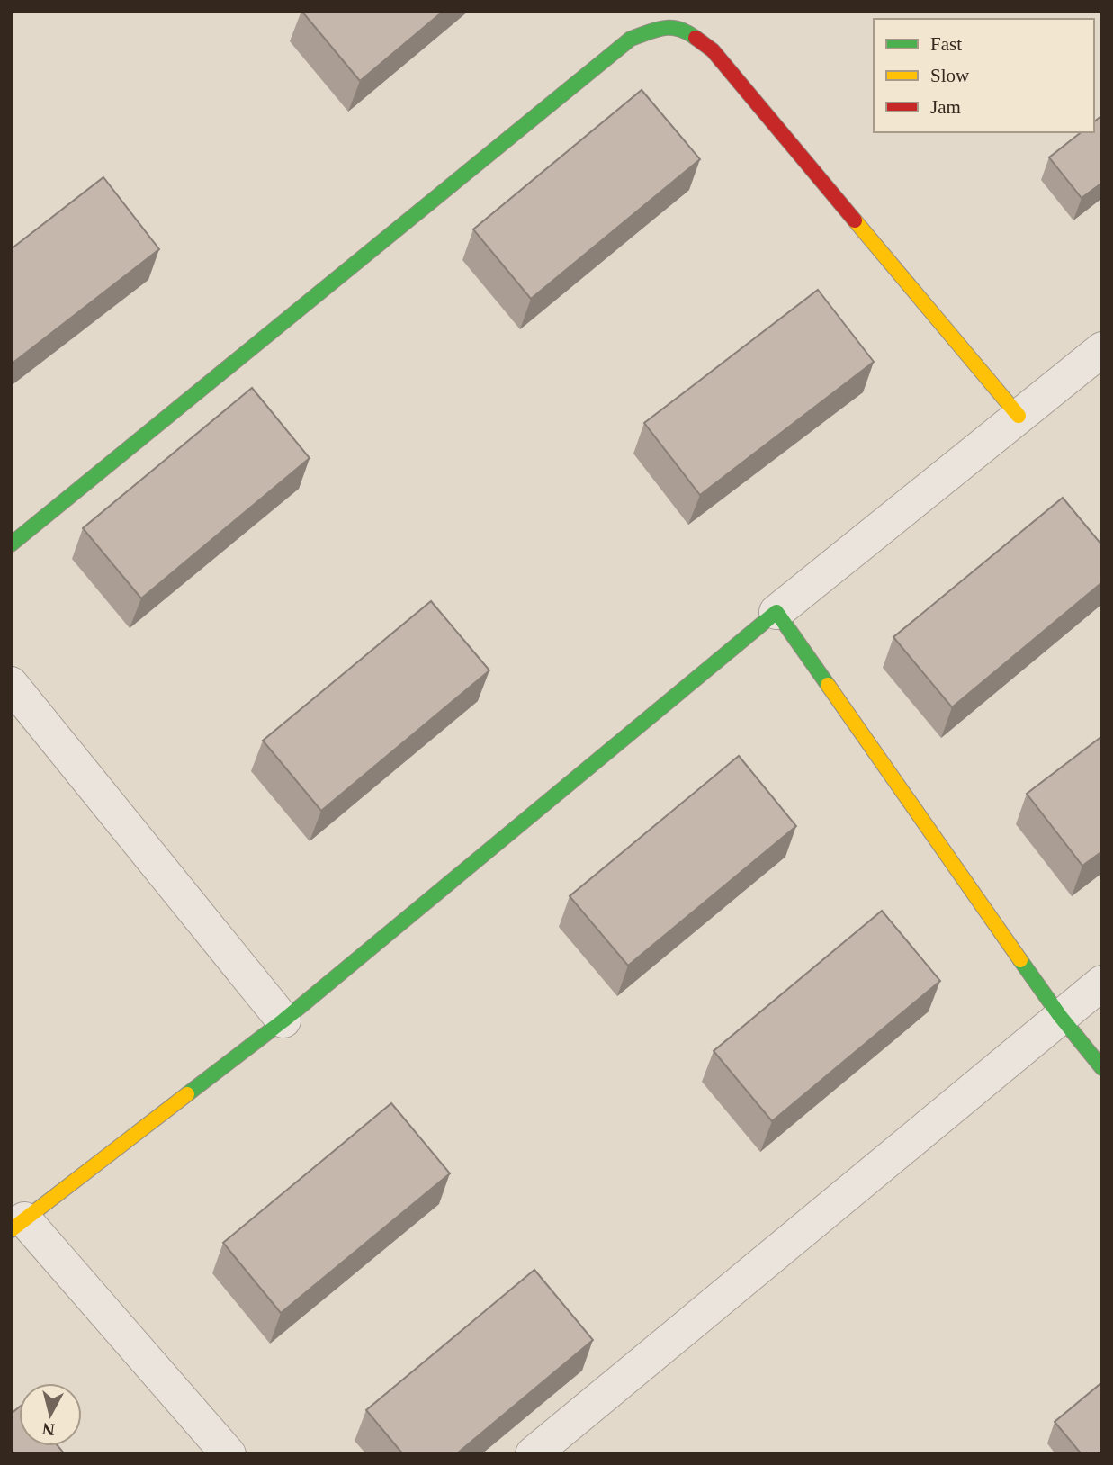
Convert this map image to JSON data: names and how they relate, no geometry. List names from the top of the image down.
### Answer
{
  "legend": ["Fast", "Slow", "Jam"],
  "north": "bottom"
}
